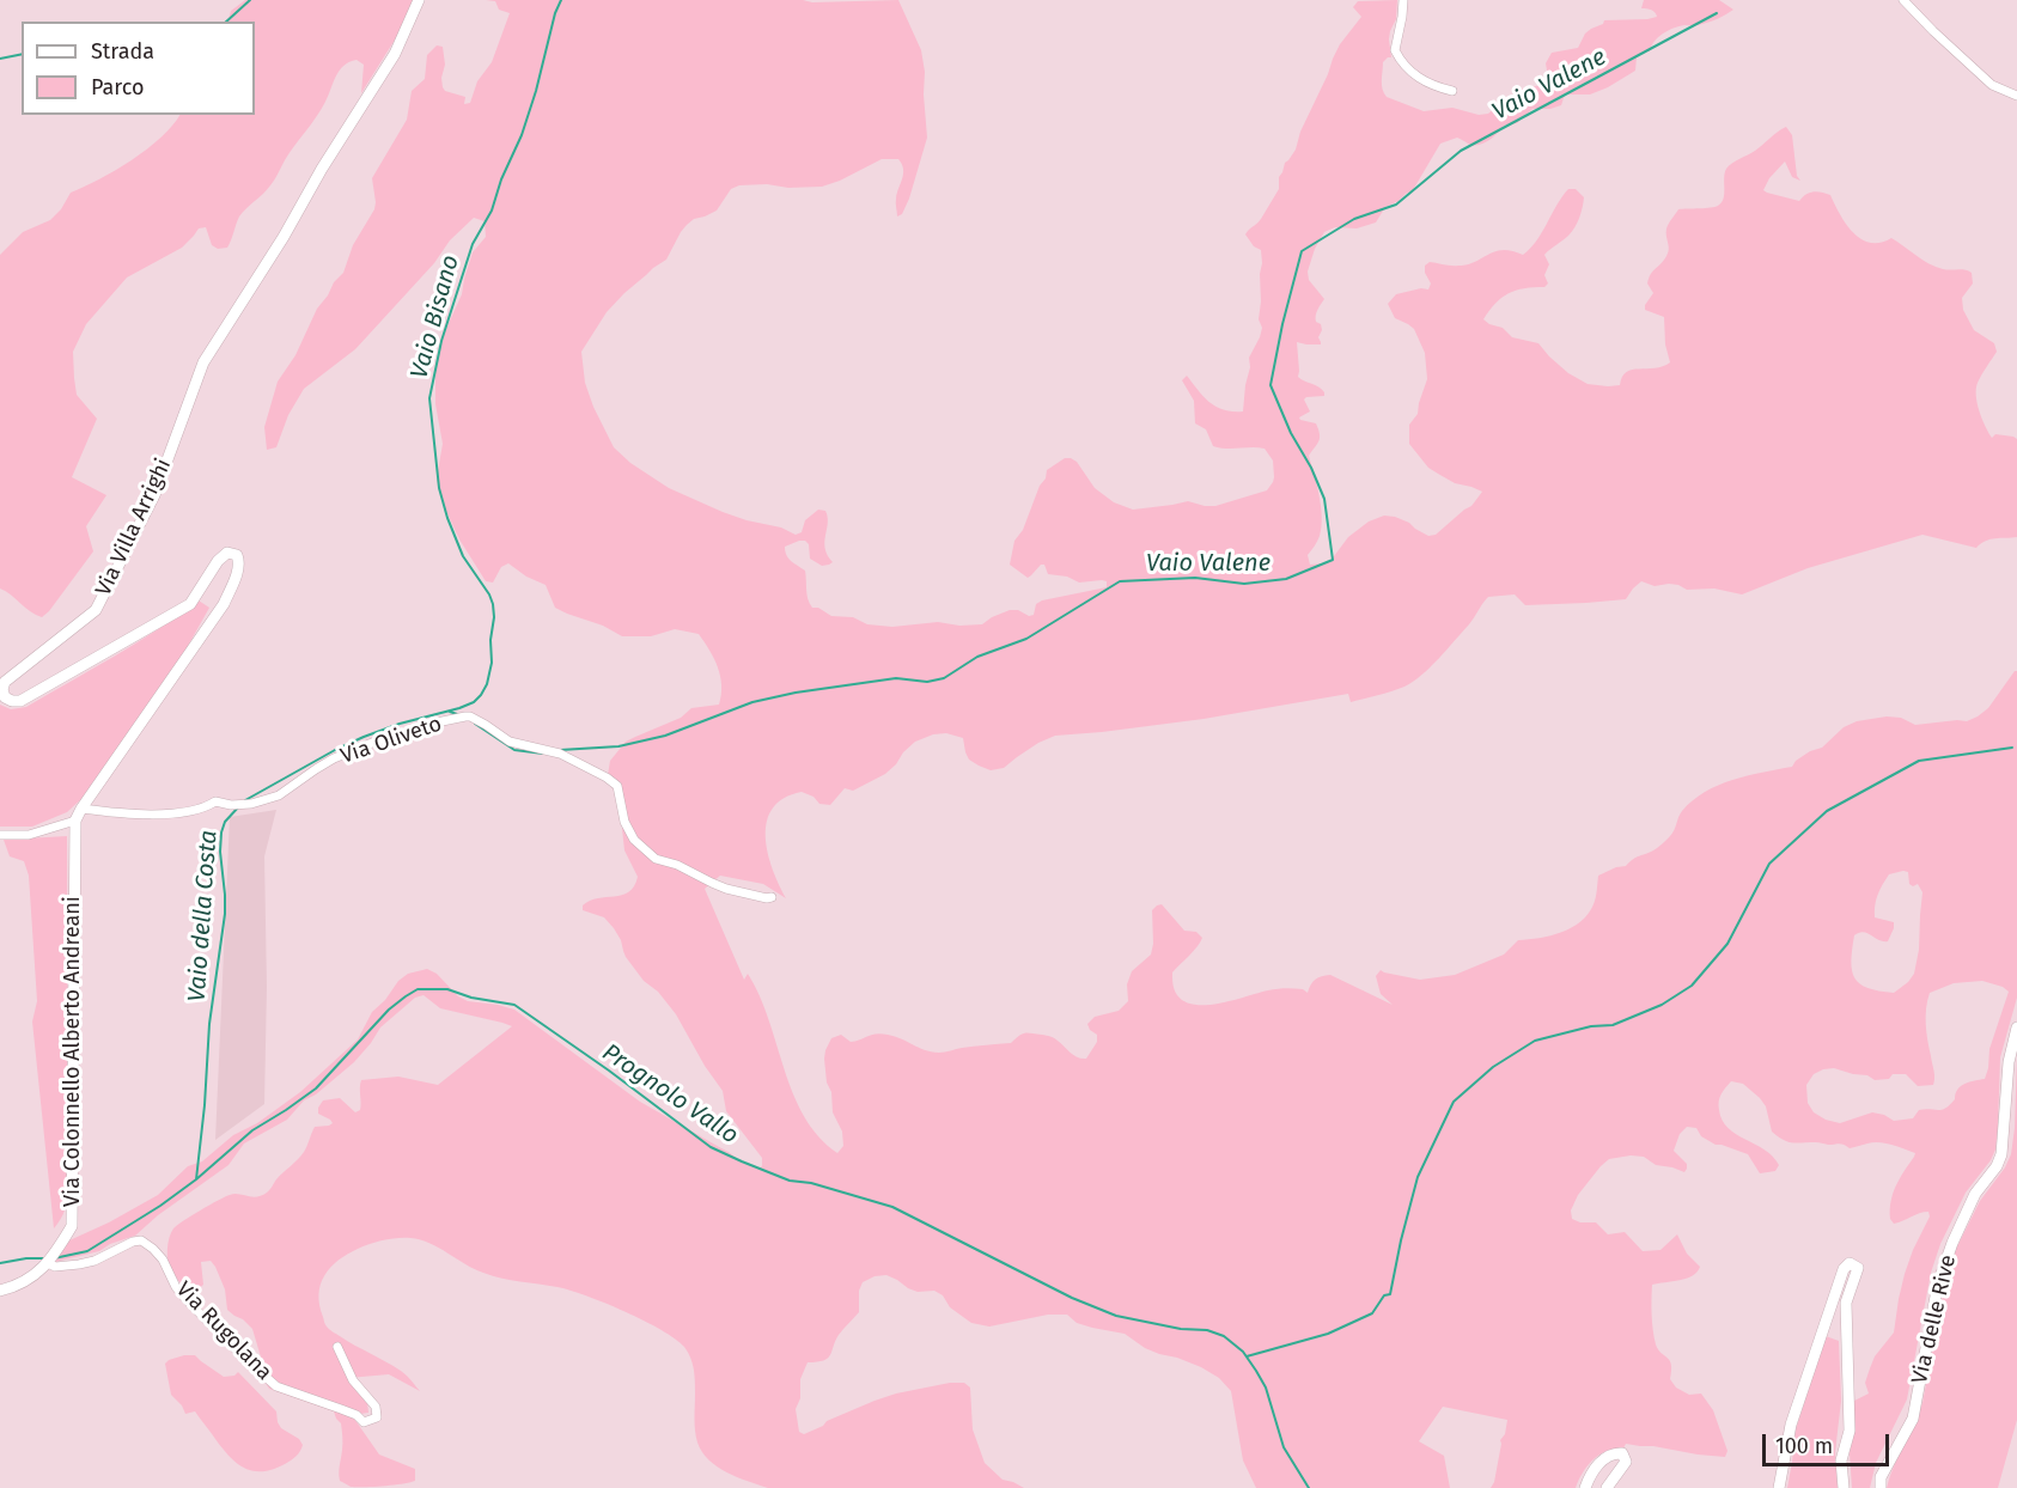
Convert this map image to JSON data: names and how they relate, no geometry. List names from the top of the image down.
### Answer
{
  "streets": {
    "street": [
      "Via Villa Arrighi",
      "Via Oliveto",
      "Via Colonnello Alberto Andreani",
      "Via delle Rive",
      "Via Rugolana"
    ]
  },
  "crossings": [
    ["Via Villa Arrighi", "Via Oliveto"],
    ["Via Villa Arrighi", "Via Colonnello Alberto Andreani"],
    ["Via Colonnello Alberto Andreani", "Via Rugolana"]
  ],
  "water": [
    "Vaio Valene",
    "Vaio Bisano",
    "Vaio della Costa",
    "Prognolo Vallo"
  ],
  "legend": ["Strada", "Parco"],
  "scale_bar": "100 m"
}
